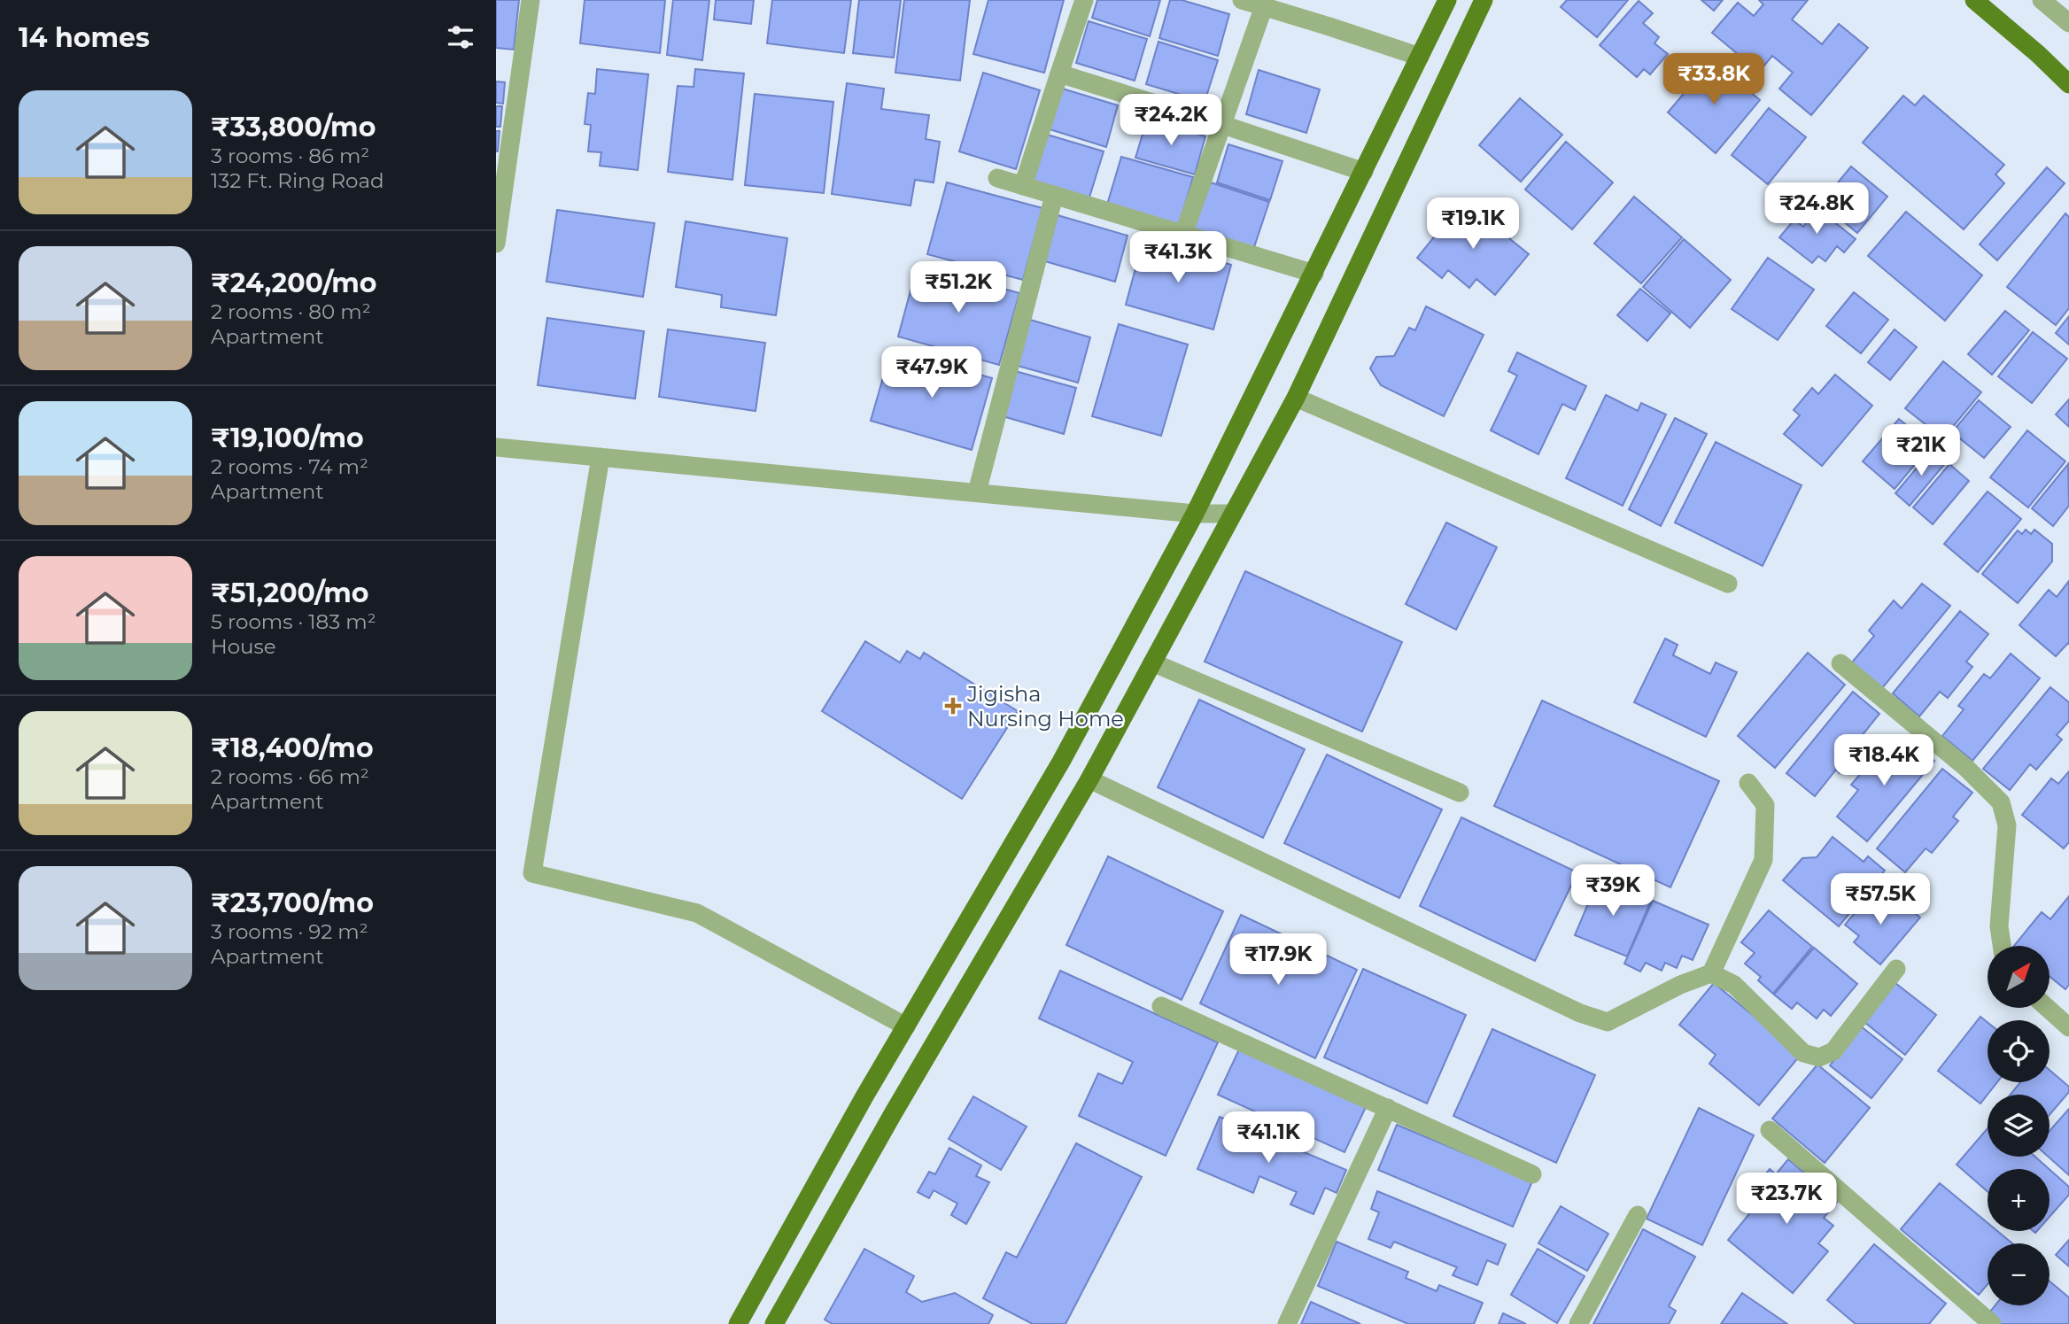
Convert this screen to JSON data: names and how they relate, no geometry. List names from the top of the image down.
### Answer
{
  "places": {
    "health": ["Jigisha Nursing Home"]
  },
  "north": "top right",
  "page": {
    "heading": "14 homes",
    "price": [
      "₹33.8K",
      "₹24.2K",
      "₹24.8K",
      "₹19.1K",
      "₹41.3K",
      "₹51.2K",
      "₹47.9K",
      "₹21K",
      "₹18.4K",
      "₹39K",
      "₹57.5K",
      "₹17.9K",
      "₹41.1K",
      "₹23.7K"
    ],
    "list": [
      {
        "name": "₹33,800/mo",
        "note": "3 rooms · 86 m² · 132 Ft. Ring Road"
      },
      {
        "name": "₹24,200/mo",
        "note": "2 rooms · 80 m² · Apartment"
      },
      {
        "name": "₹19,100/mo",
        "note": "2 rooms · 74 m² · Apartment"
      },
      {
        "name": "₹51,200/mo",
        "note": "5 rooms · 183 m² · House"
      },
      {
        "name": "₹18,400/mo",
        "note": "2 rooms · 66 m² · Apartment"
      },
      {
        "name": "₹23,700/mo",
        "note": "3 rooms · 92 m² · Apartment"
      }
    ],
    "map_buttons": ["+", "−"]
  }
}
